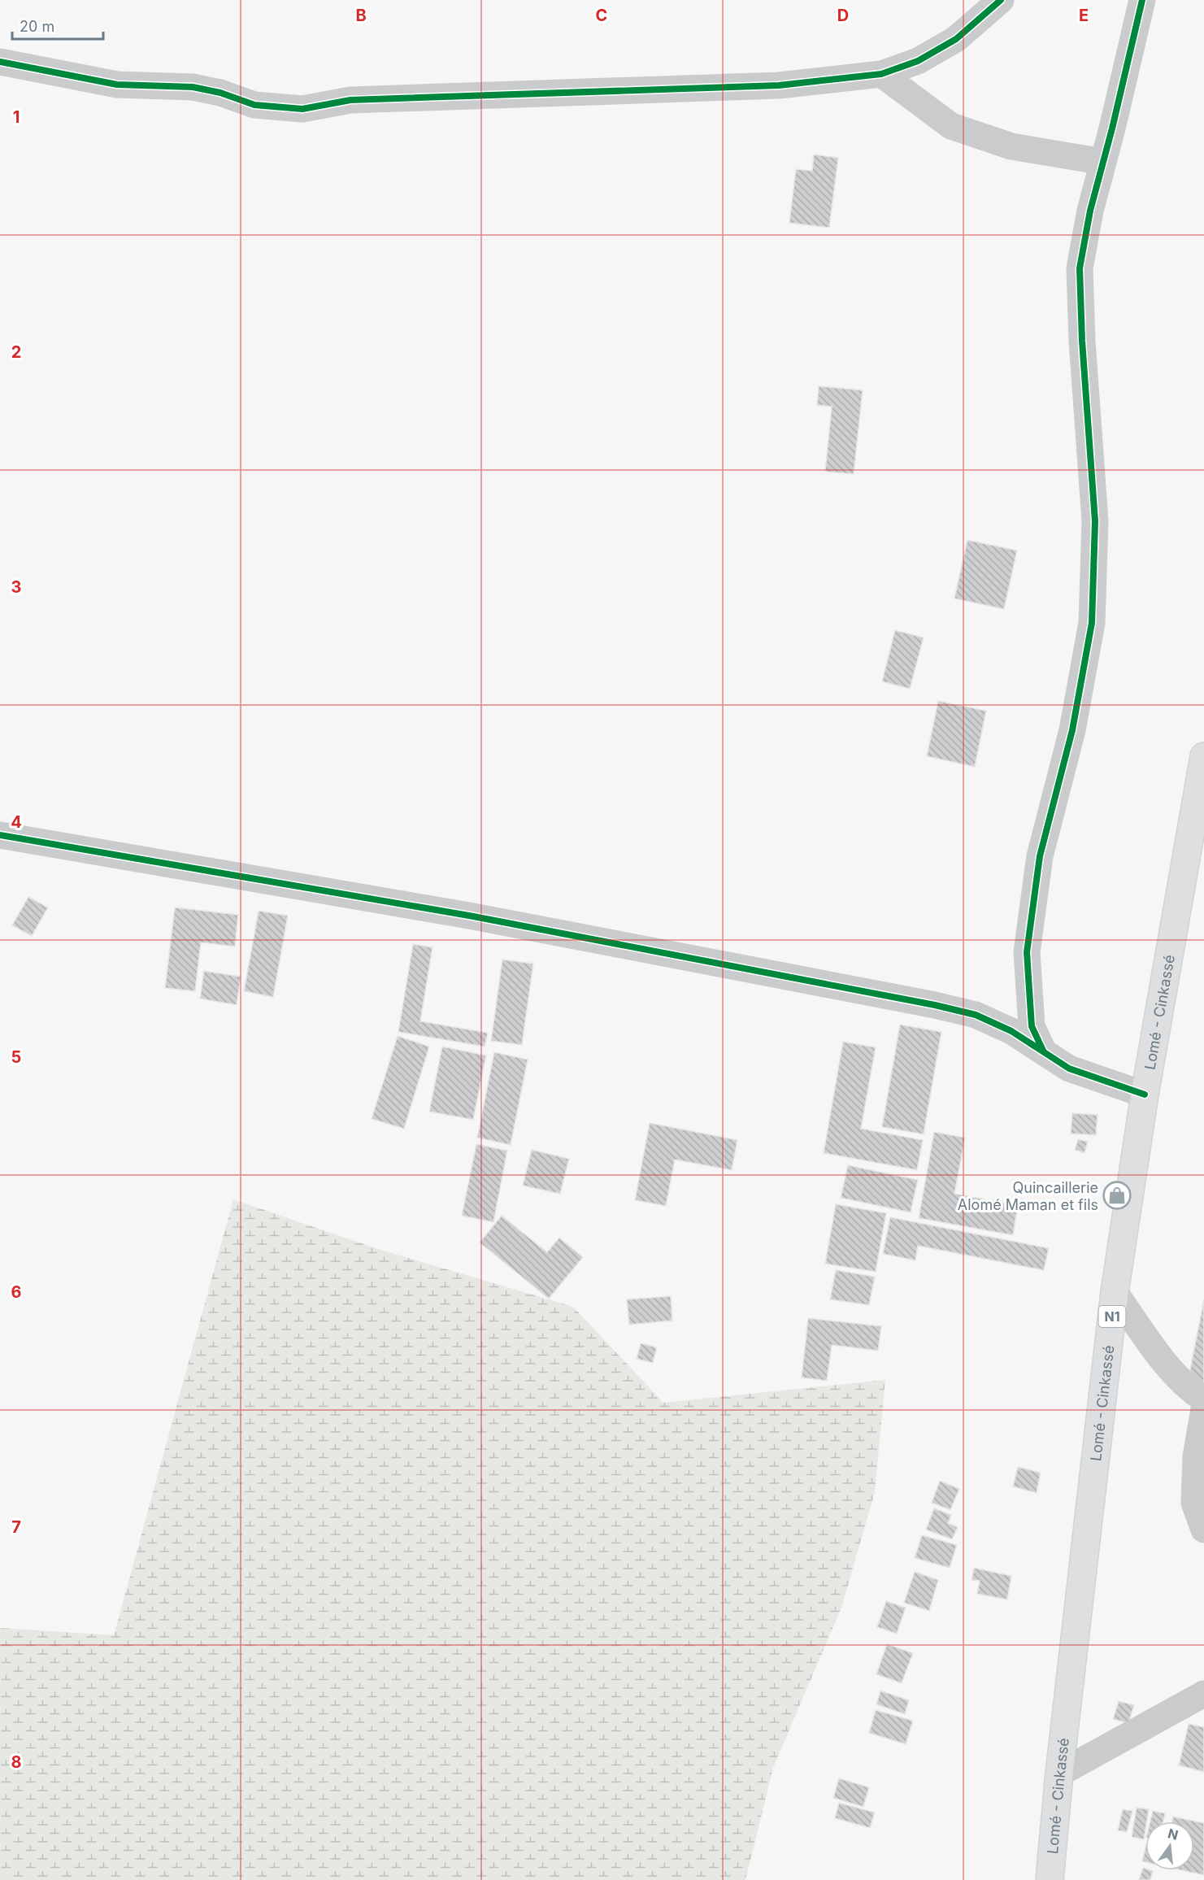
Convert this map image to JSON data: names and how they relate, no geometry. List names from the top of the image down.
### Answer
{
  "streets": {
    "highway": ["Lomé - Cinkassé", "N1"]
  },
  "places": {
    "shop": ["Quincaillerie Alomé Maman et fils"]
  },
  "scale_bar": "20 m",
  "north": "top",
  "grid": {
    "columns": [
      "B",
      "C",
      "D",
      "E"
    ],
    "rows": [
      "1",
      "2",
      "3",
      "4",
      "5",
      "6",
      "7",
      "8"
    ]
  }
}
